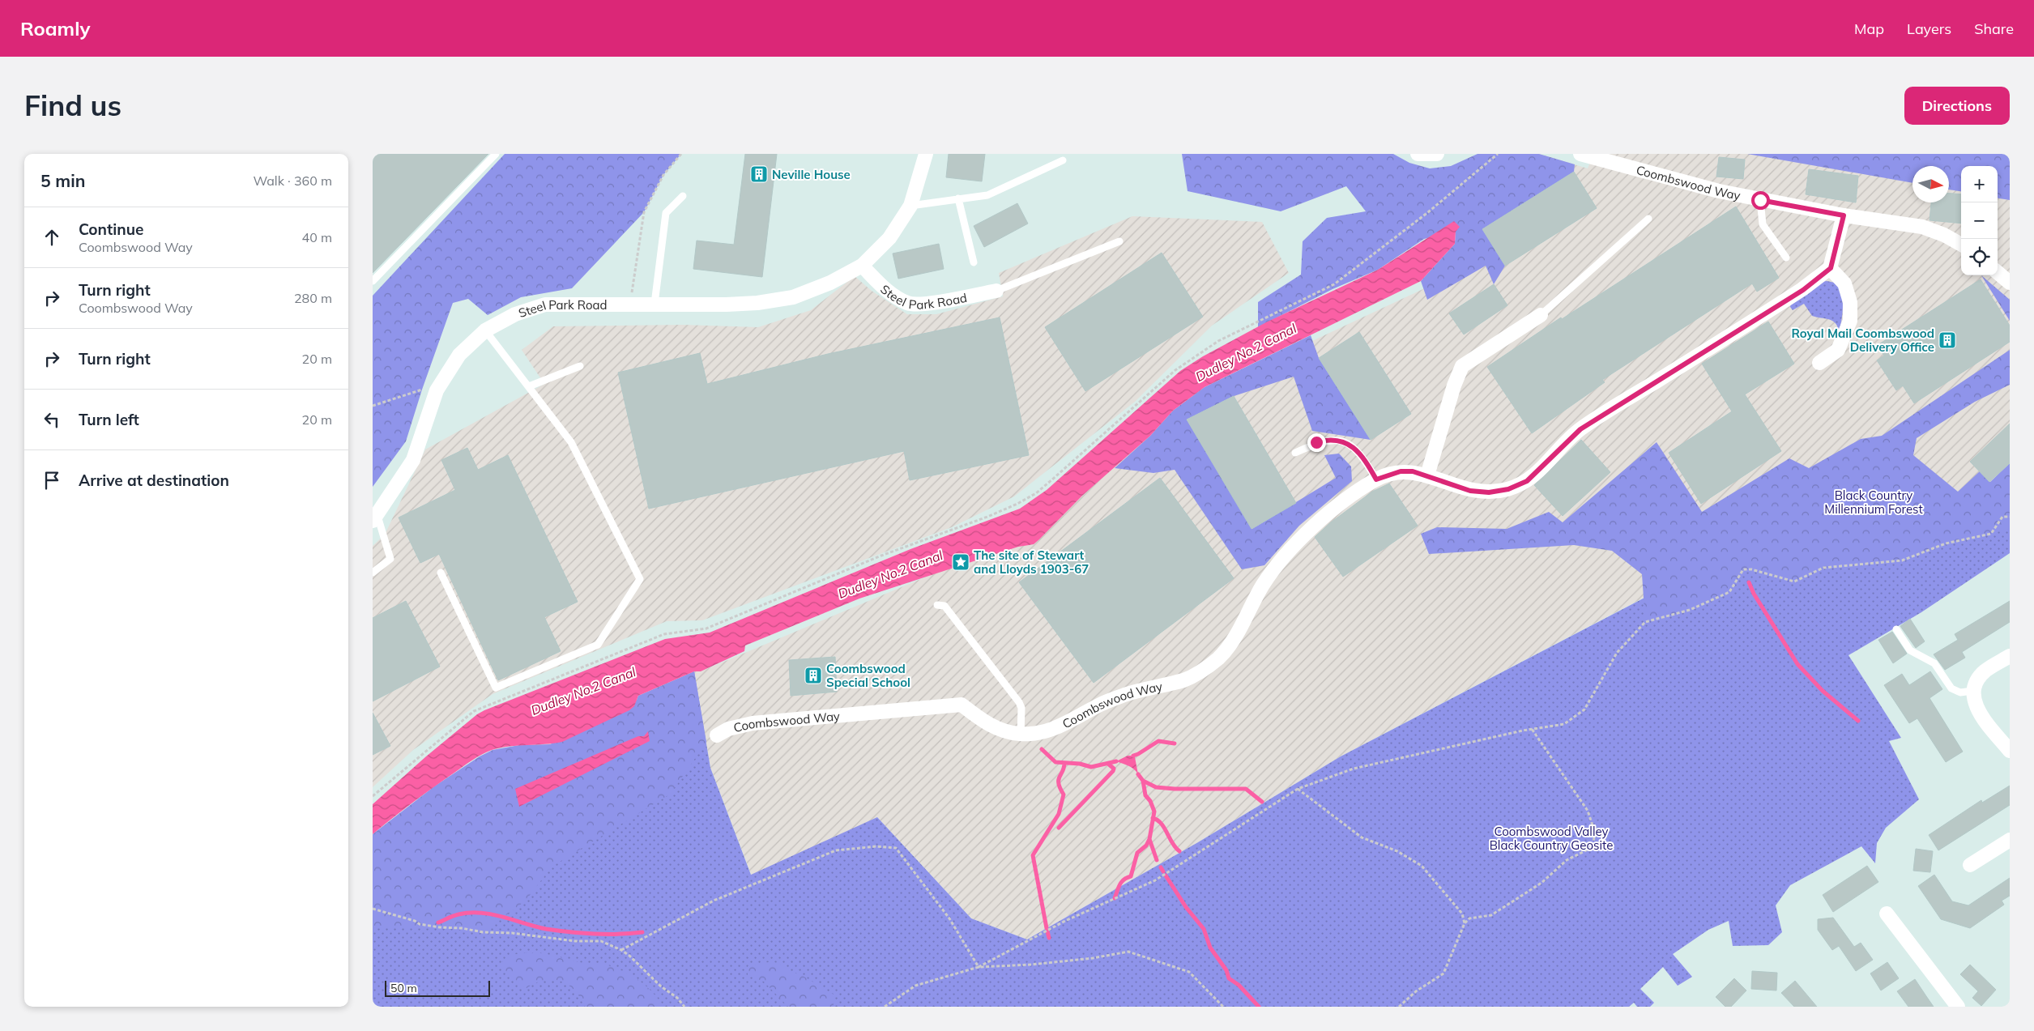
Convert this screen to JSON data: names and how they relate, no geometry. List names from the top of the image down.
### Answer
{
  "streets": {
    "street": ["Coombswood Way", "Steel Park Road"]
  },
  "water": ["Dudley No.2 Canal"],
  "parks": ["Black Country Millennium Forest", "Coombswood Valley Black Country Geosite"],
  "places": {
    "building": ["Neville House", "Royal Mail Coombswood Delivery Office", "Coombswood Special School"],
    "place": ["The site of Stewart and Lloyds 1903-67"]
  },
  "scale_bar": "50 m",
  "north": "right",
  "page": {
    "header": "Roamly",
    "nav": ["Map", "Layers", "Share"],
    "buttons": "Directions",
    "title": "Find us",
    "heading": ["5 min", "Walk · 360 m"],
    "map_buttons": ["+", "−"],
    "list": [
      ["Continue", "Coombswood Way", "40 m"],
      ["Turn right", "Coombswood Way", "280 m"],
      ["Turn right", "20 m"],
      ["Turn left", "20 m"],
      "Arrive at destination"
    ],
    "scale": "50 m"
  }
}
